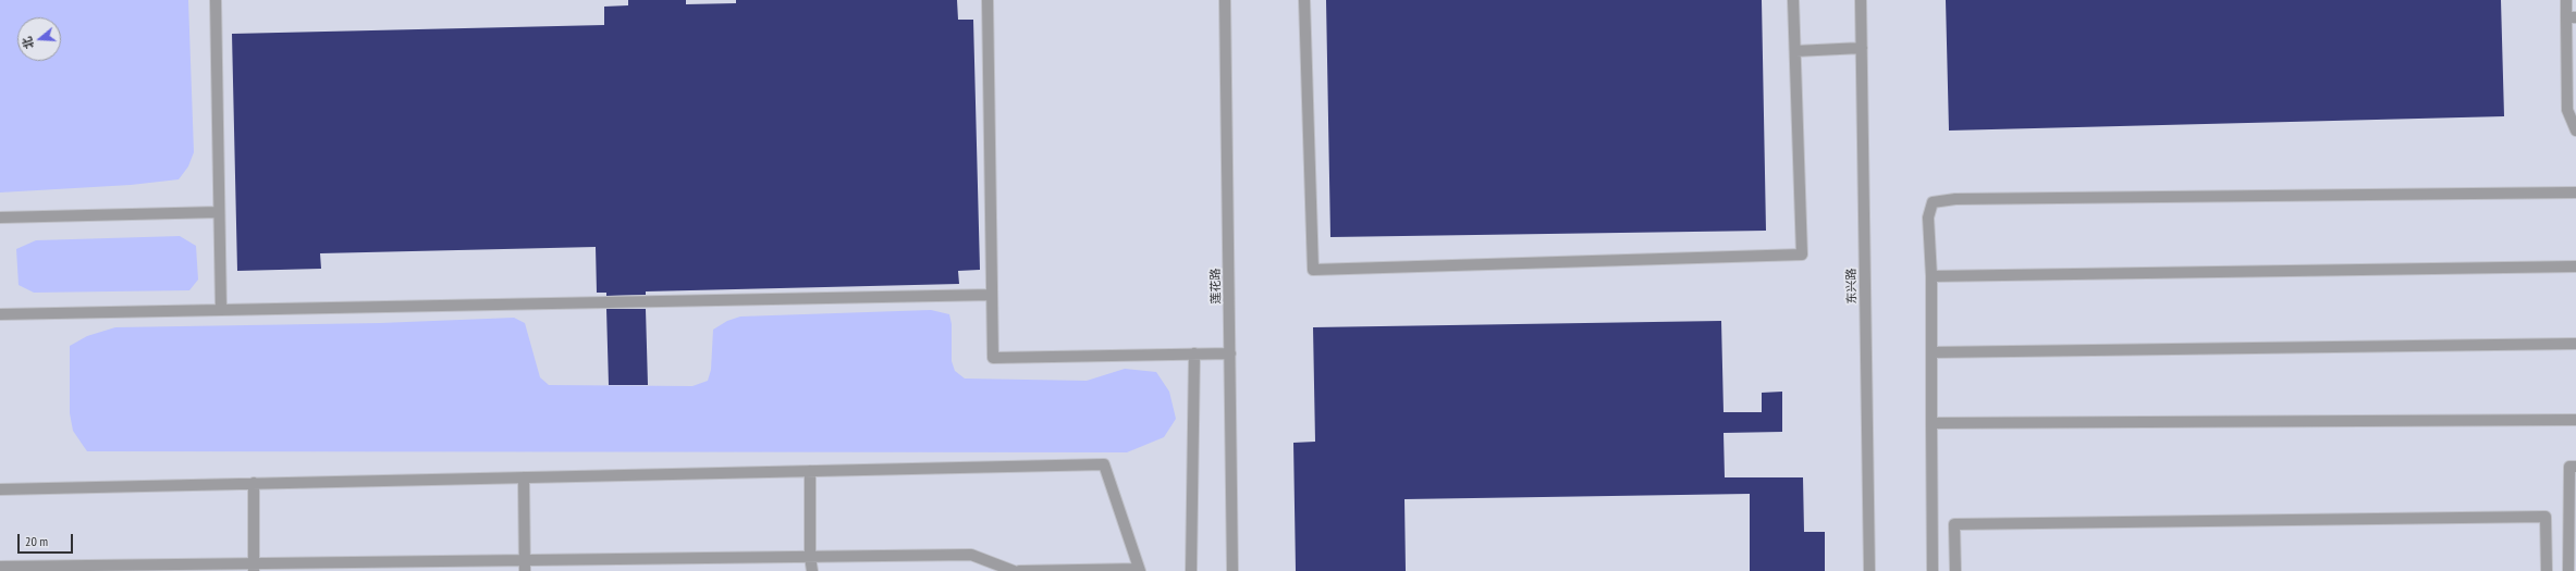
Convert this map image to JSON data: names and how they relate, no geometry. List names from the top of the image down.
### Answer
{
  "streets": {
    "street": ["莲花路", "东兴路"]
  },
  "scale_bar": "20 m",
  "north": "left"
}
